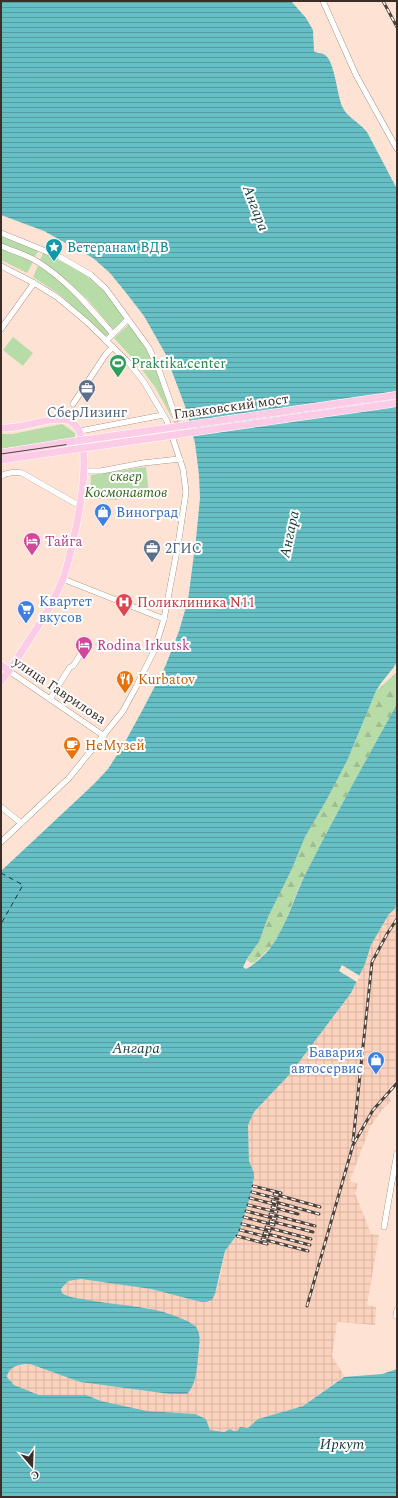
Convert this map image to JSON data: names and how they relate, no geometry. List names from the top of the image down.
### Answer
{
  "streets": {
    "main road": ["Глазковский мост", "улица Гаврилова"]
  },
  "water": ["Ангара", "Иркут"],
  "parks": ["сквер Космонавтов"],
  "places": {
    "place": ["Ветеранам ВДВ"],
    "sports": ["Praktika.center"],
    "office": ["СберЛизинг", "2ГИС"],
    "shop": ["Виноград", "Бавария автосервис"],
    "hotel": ["Тайга", "Rodina Irkutsk"],
    "hospital": ["Поликлиника N11"],
    "supermarket": ["Квартет вкусов"],
    "restaurant": ["Kurbatov"],
    "cafe": ["НеМузей"]
  },
  "north": "bottom"
}
